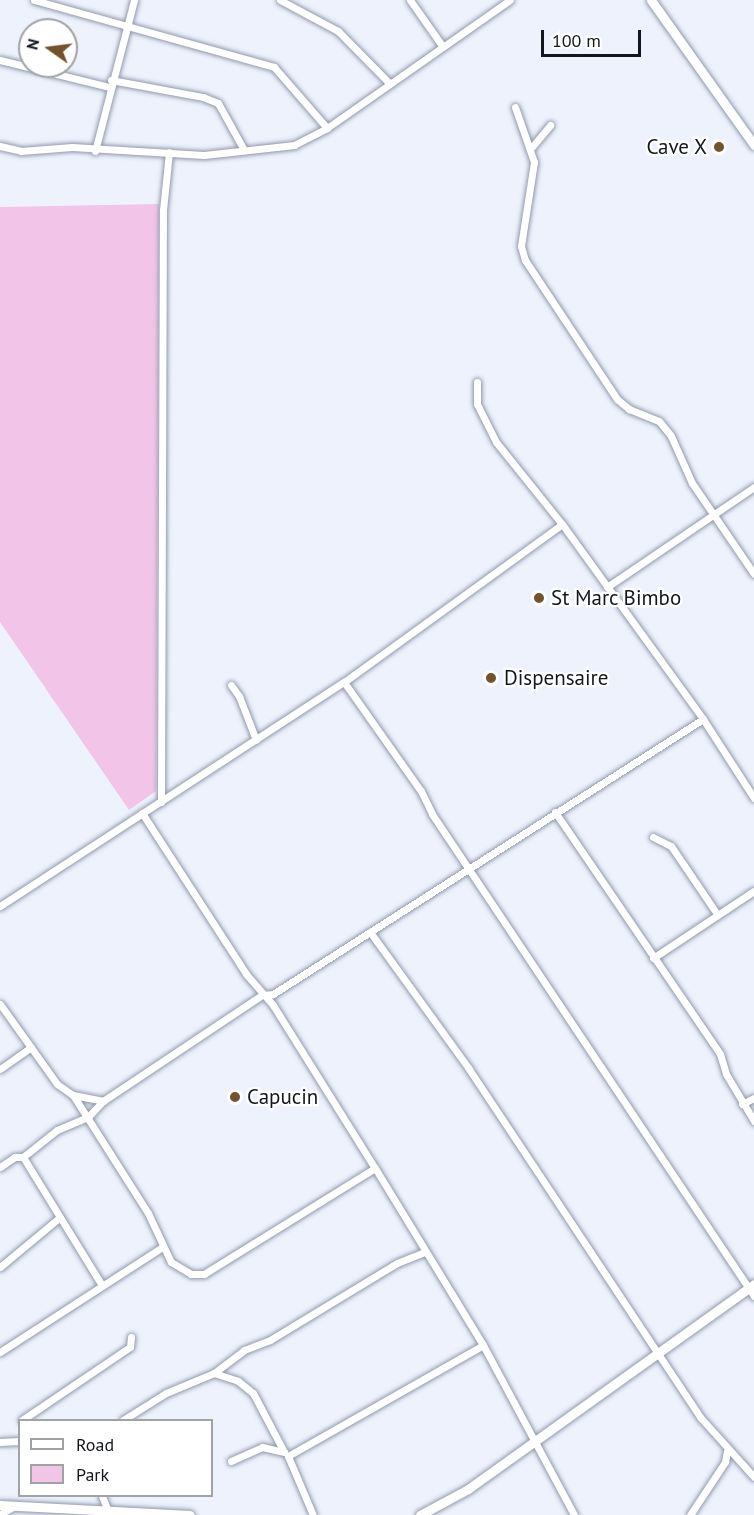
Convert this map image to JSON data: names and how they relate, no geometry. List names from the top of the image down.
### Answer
{
  "places": [
    "Cave X",
    "St Marc Bimbo",
    "Dispensaire",
    "Capucin"
  ],
  "legend": ["Road", "Park"],
  "scale_bar": "100 m",
  "north": "left"
}
